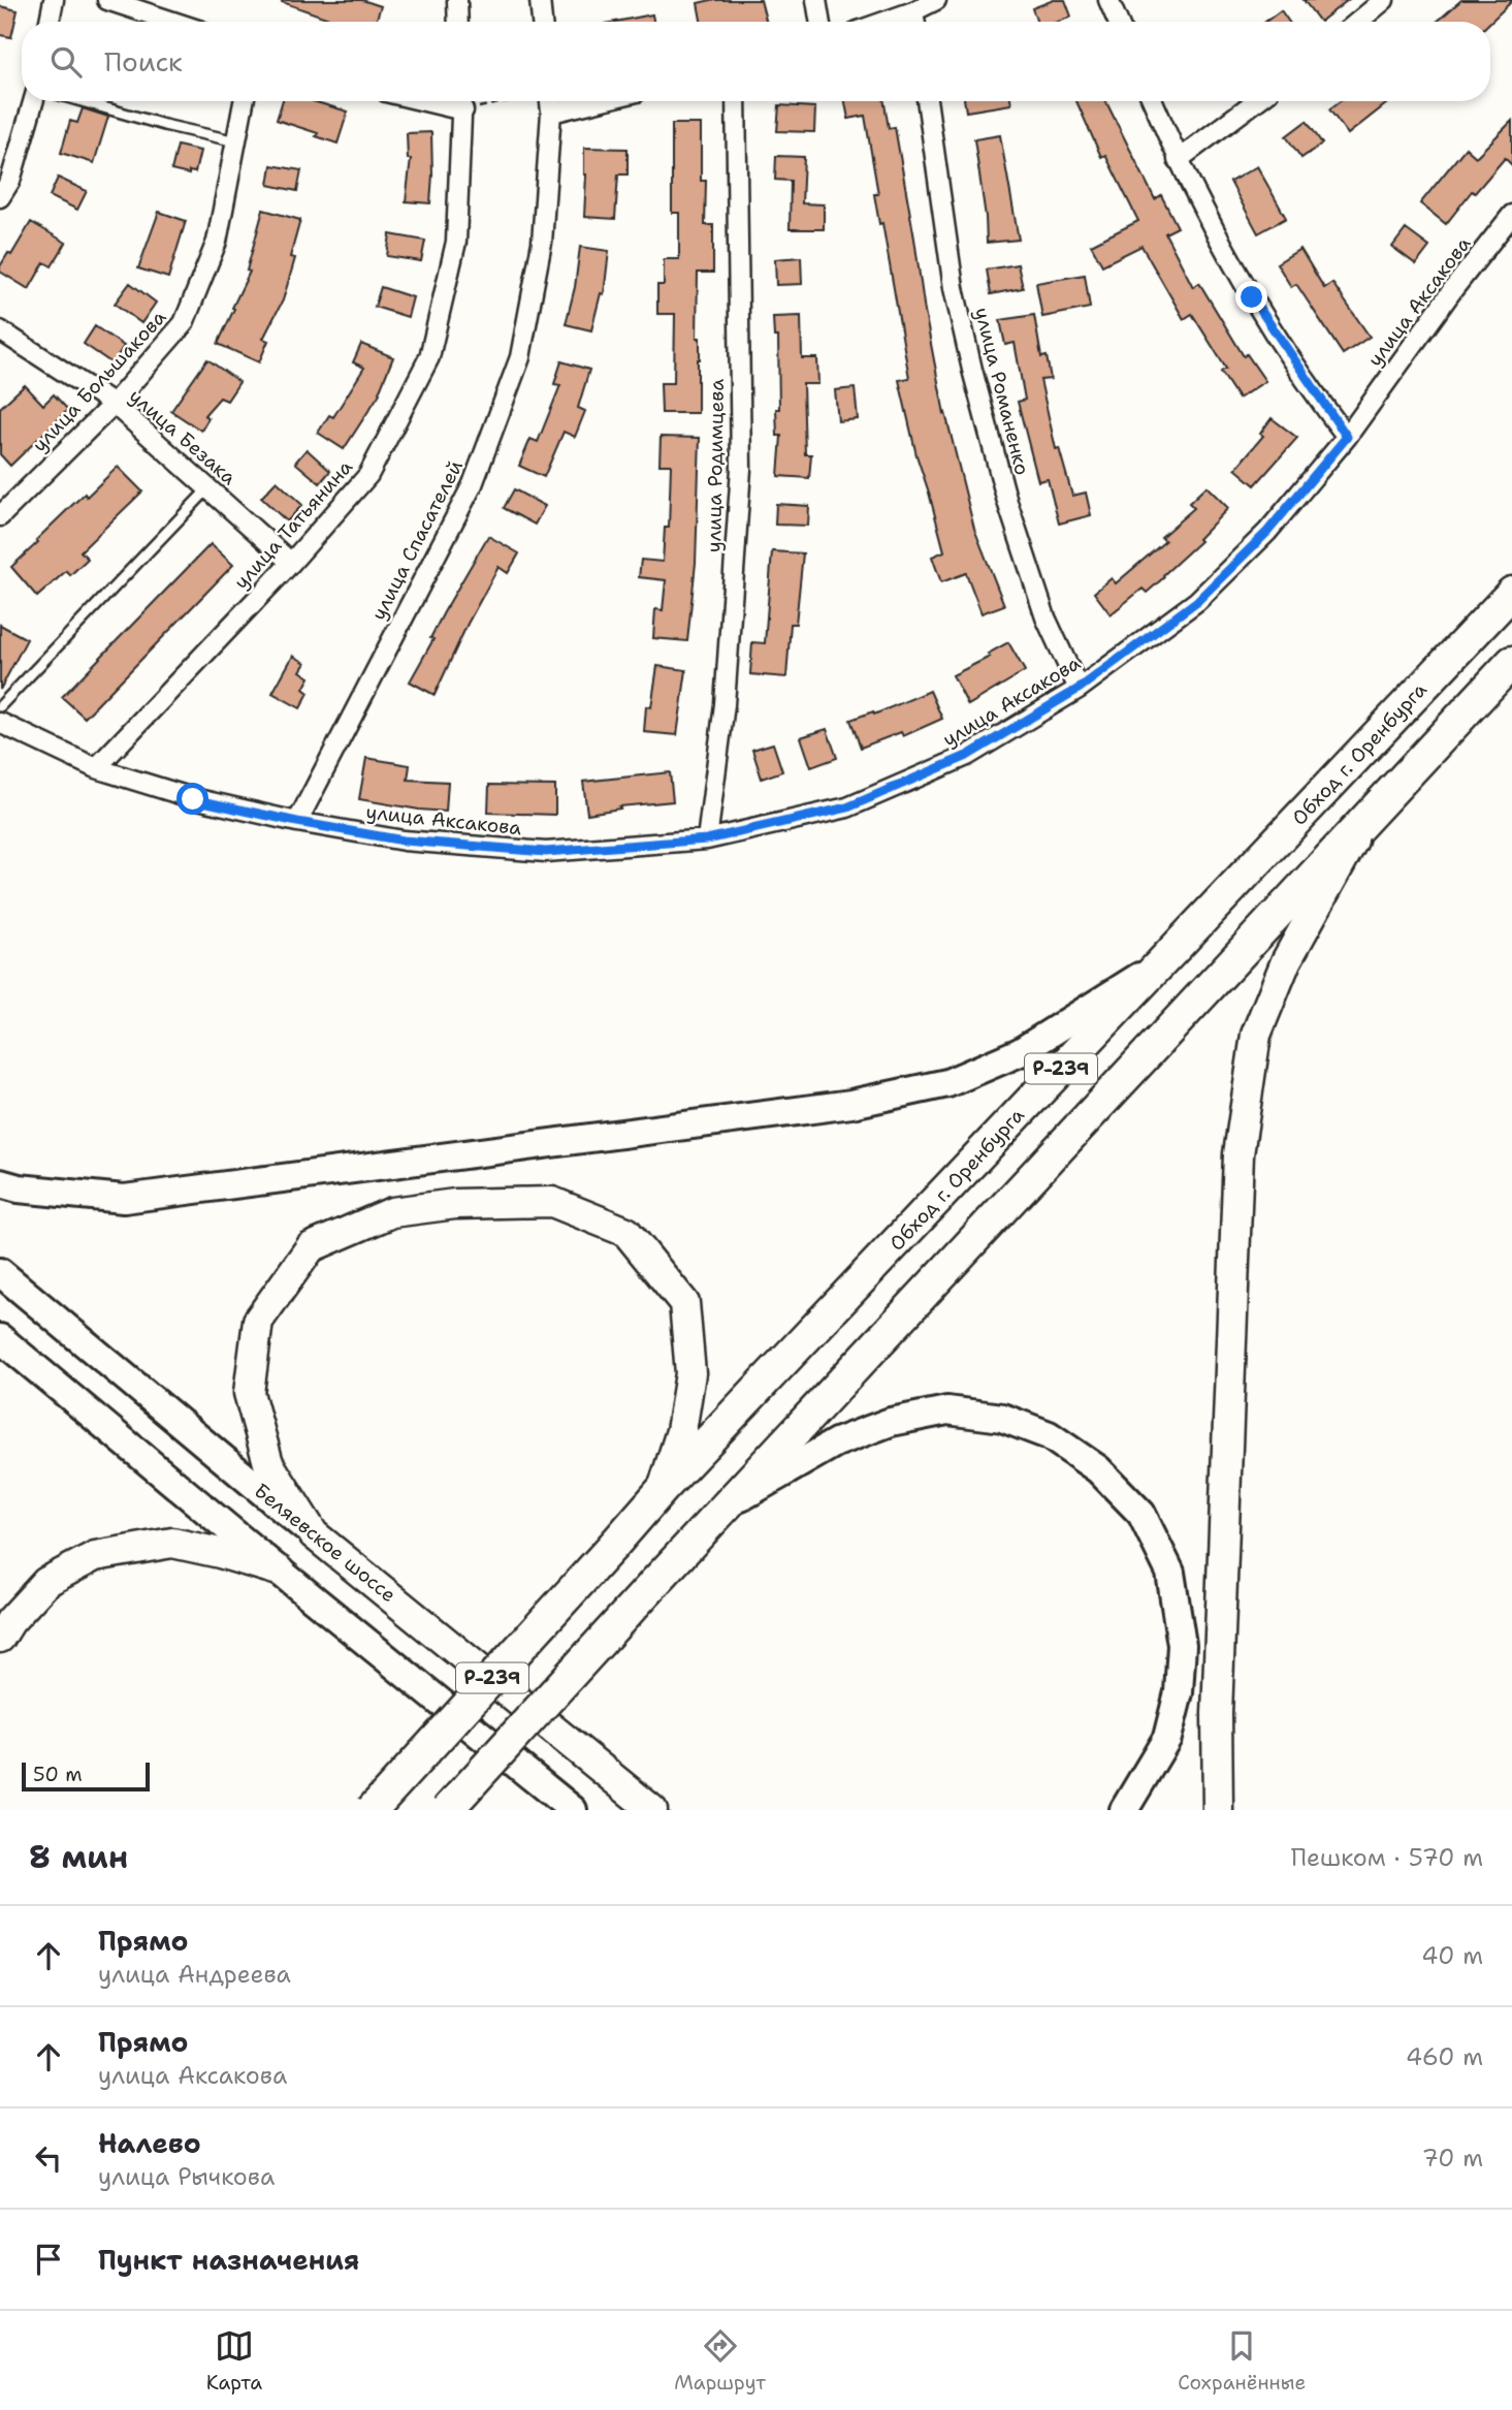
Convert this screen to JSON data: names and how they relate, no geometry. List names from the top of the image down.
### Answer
{
  "streets": {
    "highway": ["Обход г. Оренбурга", "Р-239"],
    "main road": ["Беляевское шоссе"],
    "street": [
      "улица Аксакова",
      "улица Большакова",
      "улица Романенко",
      "улица Безака",
      "улица Родимцева",
      "улица Татьянина",
      "улица Спасателей"
    ]
  },
  "crossings": [
    ["улица Аксакова", "улица Романенко"],
    ["улица Аксакова", "улица Родимцева"],
    ["улица Аксакова", "улица Татьянина"],
    ["улица Аксакова", "улица Спасателей"],
    ["улица Большакова", "улица Безака"],
    ["улица Безака", "улица Татьянина"]
  ],
  "scale_bar": "50 m",
  "page": {
    "search": "Поиск",
    "scale": "50 m",
    "heading": ["8 мин", "Пешком · 570 m"],
    "list": [
      ["Прямо", "улица Андреева", "40 m"],
      ["Прямо", "улица Аксакова", "460 m"],
      ["Налево", "улица Рычкова", "70 m"],
      "Пункт назначения"
    ],
    "nav": ["Карта", "Маршрут", "Сохранённые"]
  }
}
